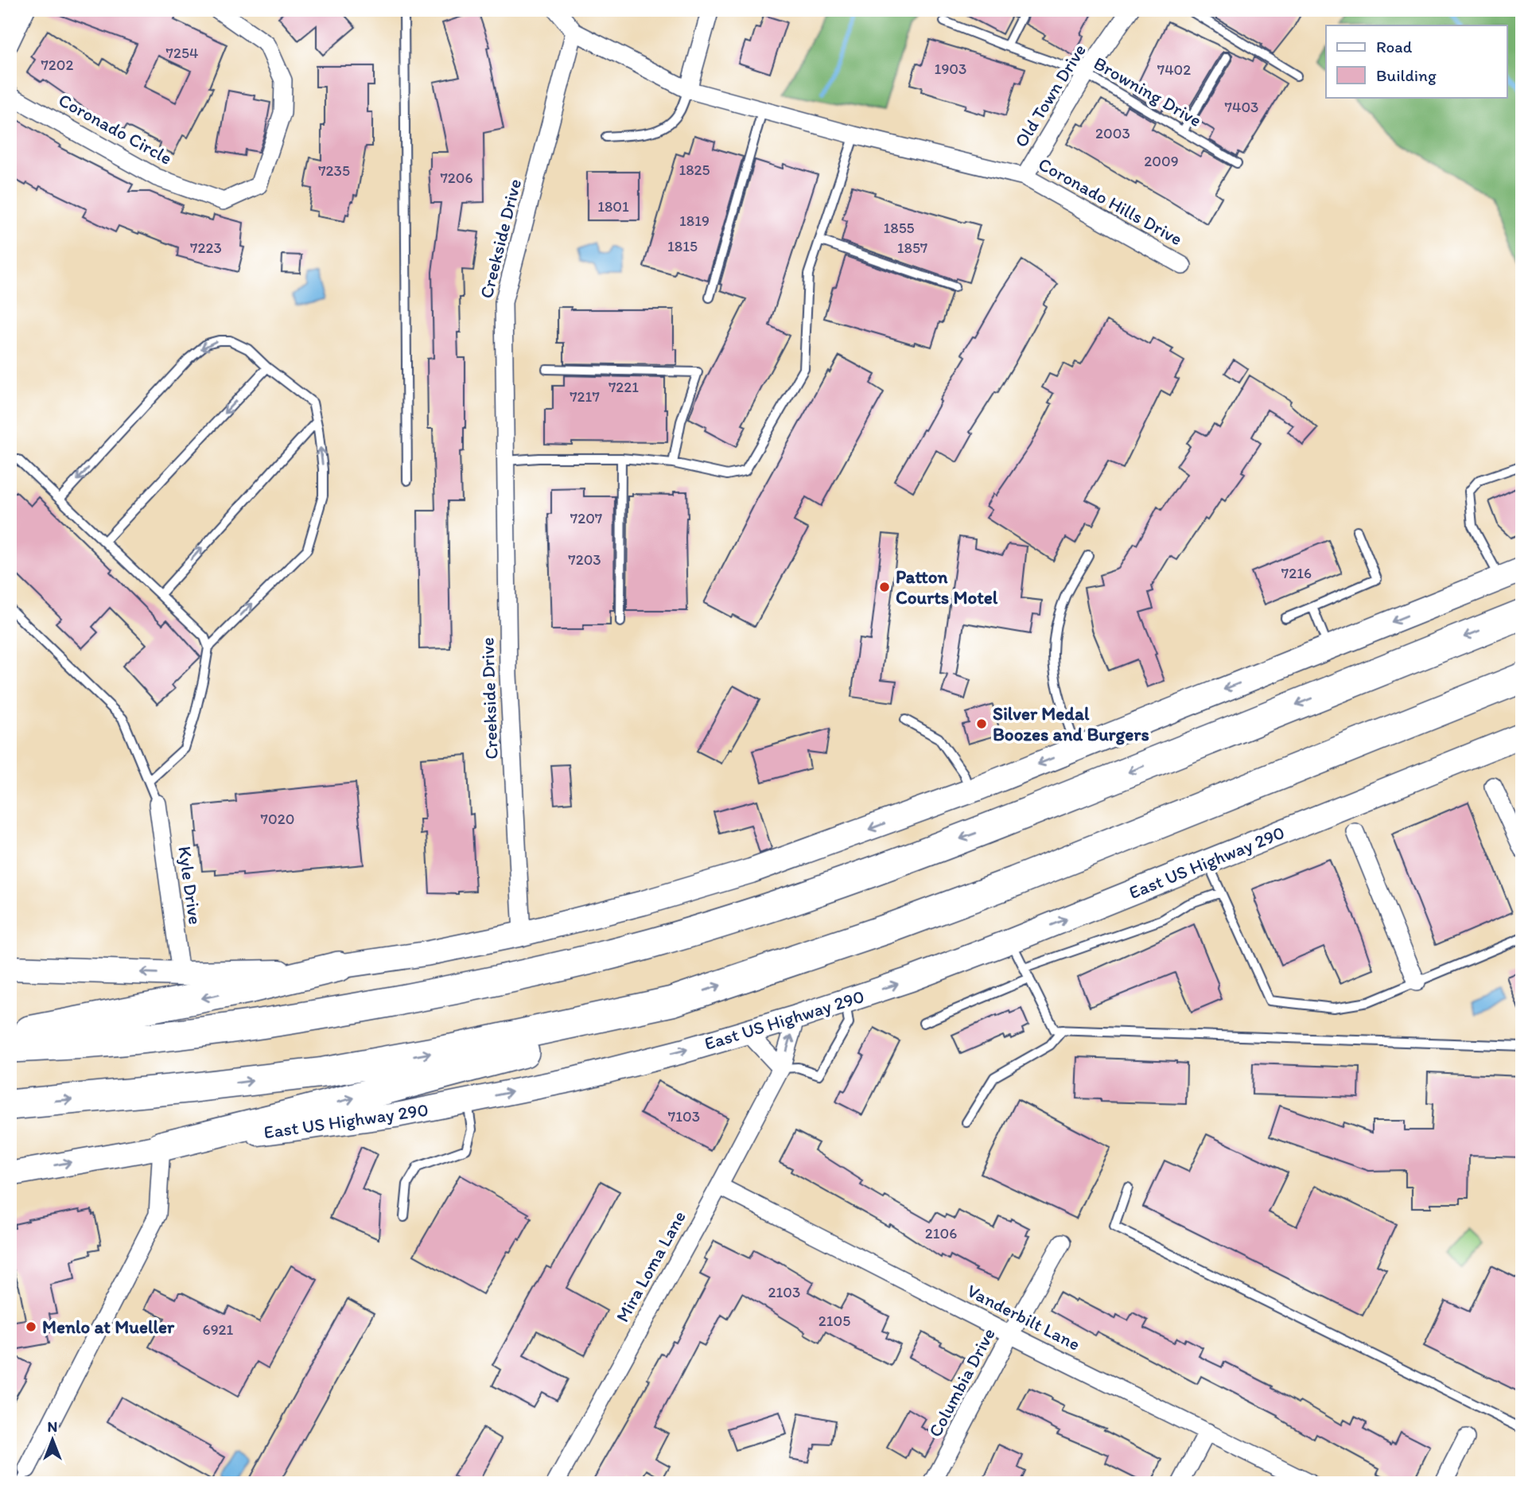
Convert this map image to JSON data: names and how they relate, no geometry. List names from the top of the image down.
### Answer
{
  "streets": {
    "main road": ["East US Highway 290"],
    "street": [
      "Old Town Drive",
      "Coronado Circle",
      "Coronado Hills Drive",
      "Creekside Drive",
      "Kyle Drive",
      "Mira Loma Lane",
      "Vanderbilt Lane",
      "Columbia Drive"
    ],
    "lane": ["Browning Drive"]
  },
  "crossings": [
    ["Browning Drive", "Old Town Drive"],
    ["Old Town Drive", "Coronado Hills Drive"],
    ["Coronado Hills Drive", "Creekside Drive"],
    ["East US Highway 290", "Mira Loma Lane"],
    ["Mira Loma Lane", "Vanderbilt Lane"],
    ["Vanderbilt Lane", "Columbia Drive"]
  ],
  "places": ["Patton Courts Motel", "Silver Medal Boozes and Burgers", "Menlo at Mueller"],
  "house_numbers": [
    "7254",
    "7202",
    "1903",
    "7402",
    "7403",
    "2003",
    "2009",
    "1825",
    "7235",
    "7206",
    "1801",
    "1819",
    "1855",
    "1815",
    "7223",
    "1857",
    "7221",
    "7217",
    "7207",
    "7203",
    "7216",
    "7020",
    "7103",
    "2106",
    "2103",
    "2105",
    "6921"
  ],
  "legend": ["Road", "Building"],
  "north": "top"
}
